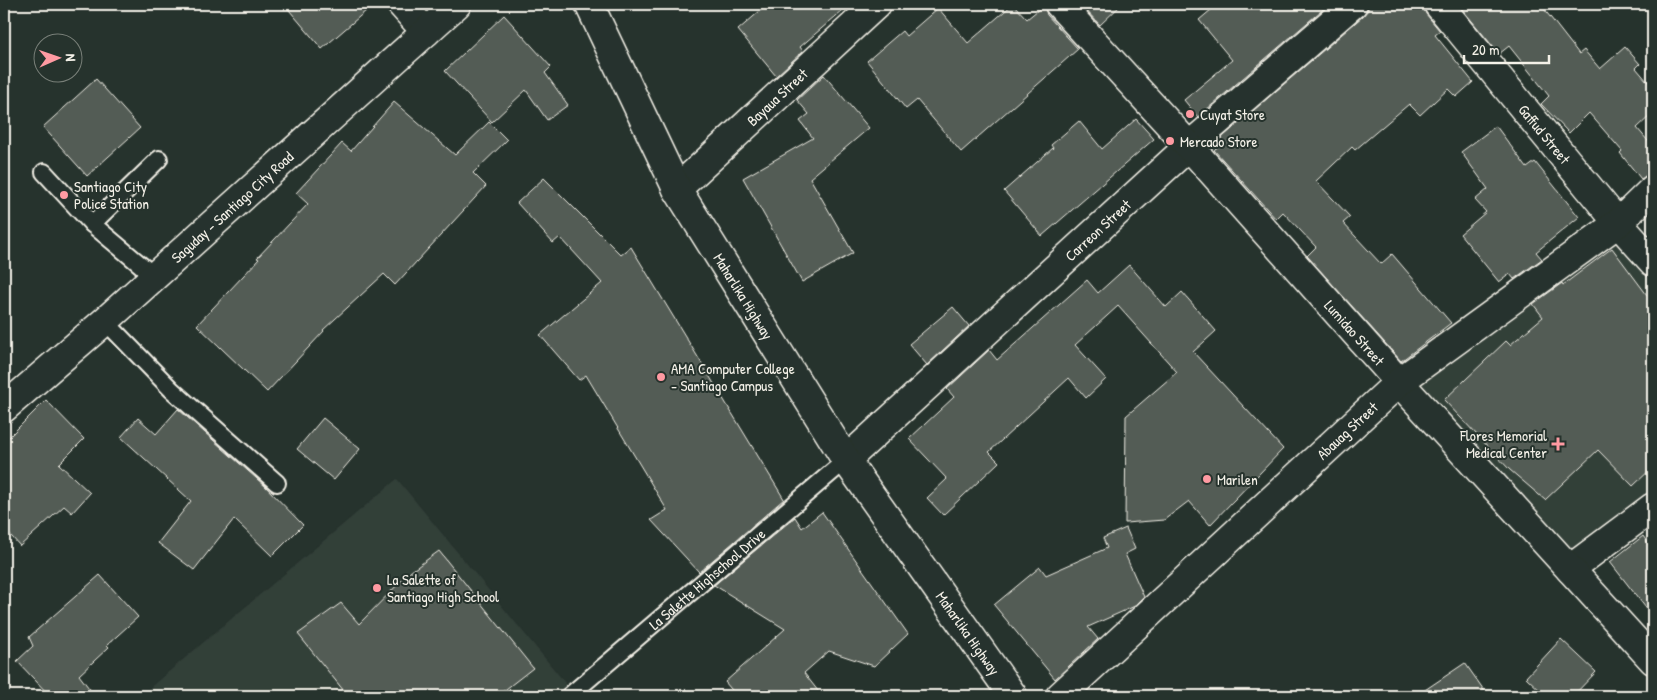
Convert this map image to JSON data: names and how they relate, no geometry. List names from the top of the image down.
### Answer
{
  "streets": {
    "street": [
      "Bayaua Street",
      "Gaffud Street",
      "Saguday - Santiago City Road",
      "Carreon Street",
      "Maharlika Highway",
      "Lumidao Street",
      "Abauag Street"
    ],
    "lane": ["La Salette Highschool Drive"]
  },
  "crossings": [
    ["Bayaua Street", "Maharlika Highway"],
    ["Gaffud Street", "Abauag Street"],
    ["Carreon Street", "Maharlika Highway"],
    ["Carreon Street", "Lumidao Street"],
    ["Carreon Street", "La Salette Highschool Drive"],
    ["Maharlika Highway", "La Salette Highschool Drive"],
    ["Lumidao Street", "Abauag Street"]
  ],
  "places": {
    "other": [
      "Cuyat Store",
      "Mercado Store",
      "Santiago City Police Station",
      "AMA Computer College - Santiago Campus",
      "Marilen",
      "La Salette of Santiago High School"
    ],
    "health": ["Flores Memorial Medical Center"]
  },
  "scale_bar": "20 m",
  "north": "right"
}
